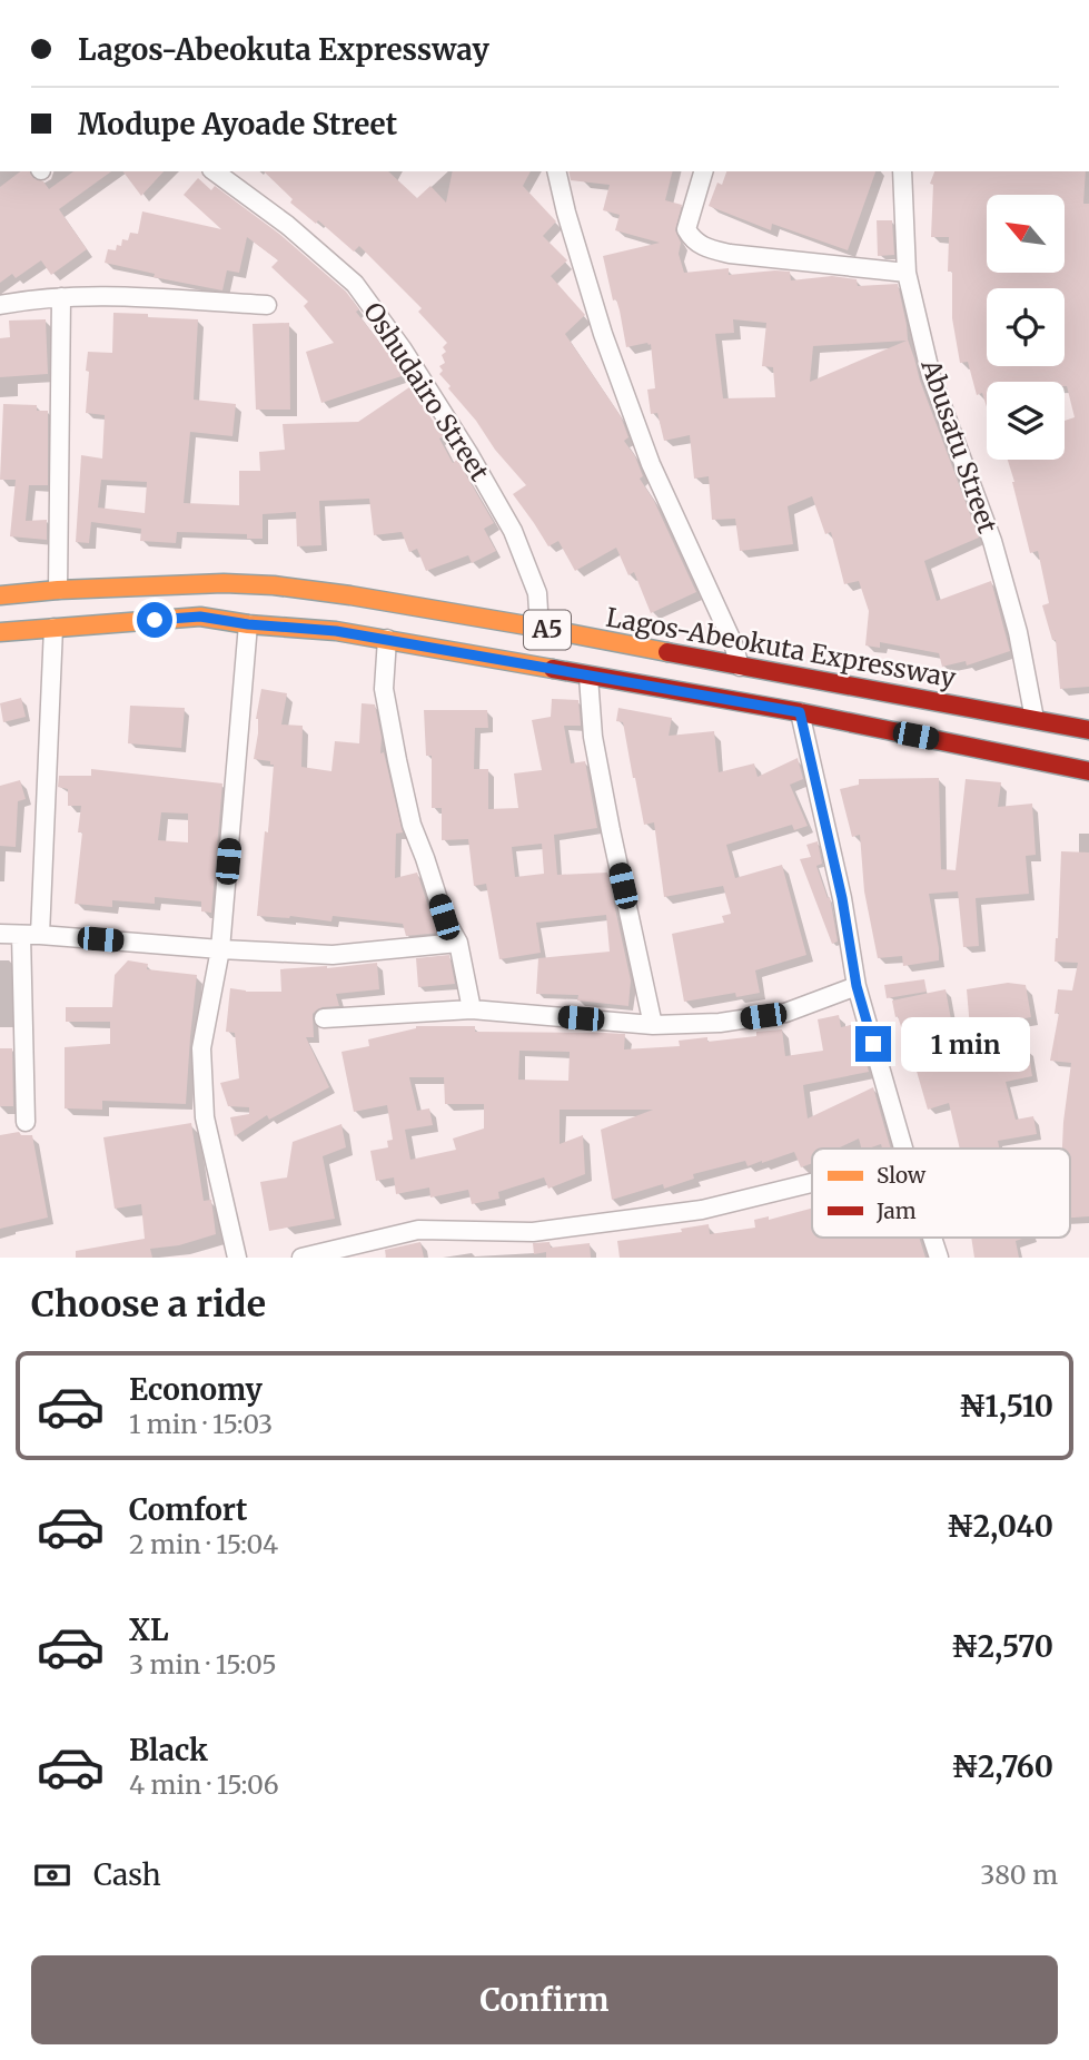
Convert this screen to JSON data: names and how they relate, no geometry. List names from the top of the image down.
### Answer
{
  "streets": {
    "highway": ["A5", "Lagos-Abeokuta Expressway"],
    "street": ["Oshudairo Street", "Abusatu Street"]
  },
  "crossings": [
    ["Oshudairo Street", "Lagos-Abeokuta Expressway"],
    ["Abusatu Street", "Lagos-Abeokuta Expressway"]
  ],
  "legend": ["Slow", "Jam"],
  "north": "top left",
  "page": {
    "banner": ["Lagos-Abeokuta Expressway", "Modupe Ayoade Street"],
    "bubble": "1 min",
    "heading": "Choose a ride",
    "list": [
      {
        "name": "Economy",
        "note": "1 min · 15:03",
        "value": "₦1,510"
      },
      {
        "name": "Comfort",
        "note": "2 min · 15:04",
        "value": "₦2,040"
      },
      {
        "name": "XL",
        "note": "3 min · 15:05",
        "value": "₦2,570"
      },
      {
        "name": "Black",
        "note": "4 min · 15:06",
        "value": "₦2,760"
      }
    ],
    "pay": ["Cash", "380 m"],
    "buttons": "Confirm"
  }
}
